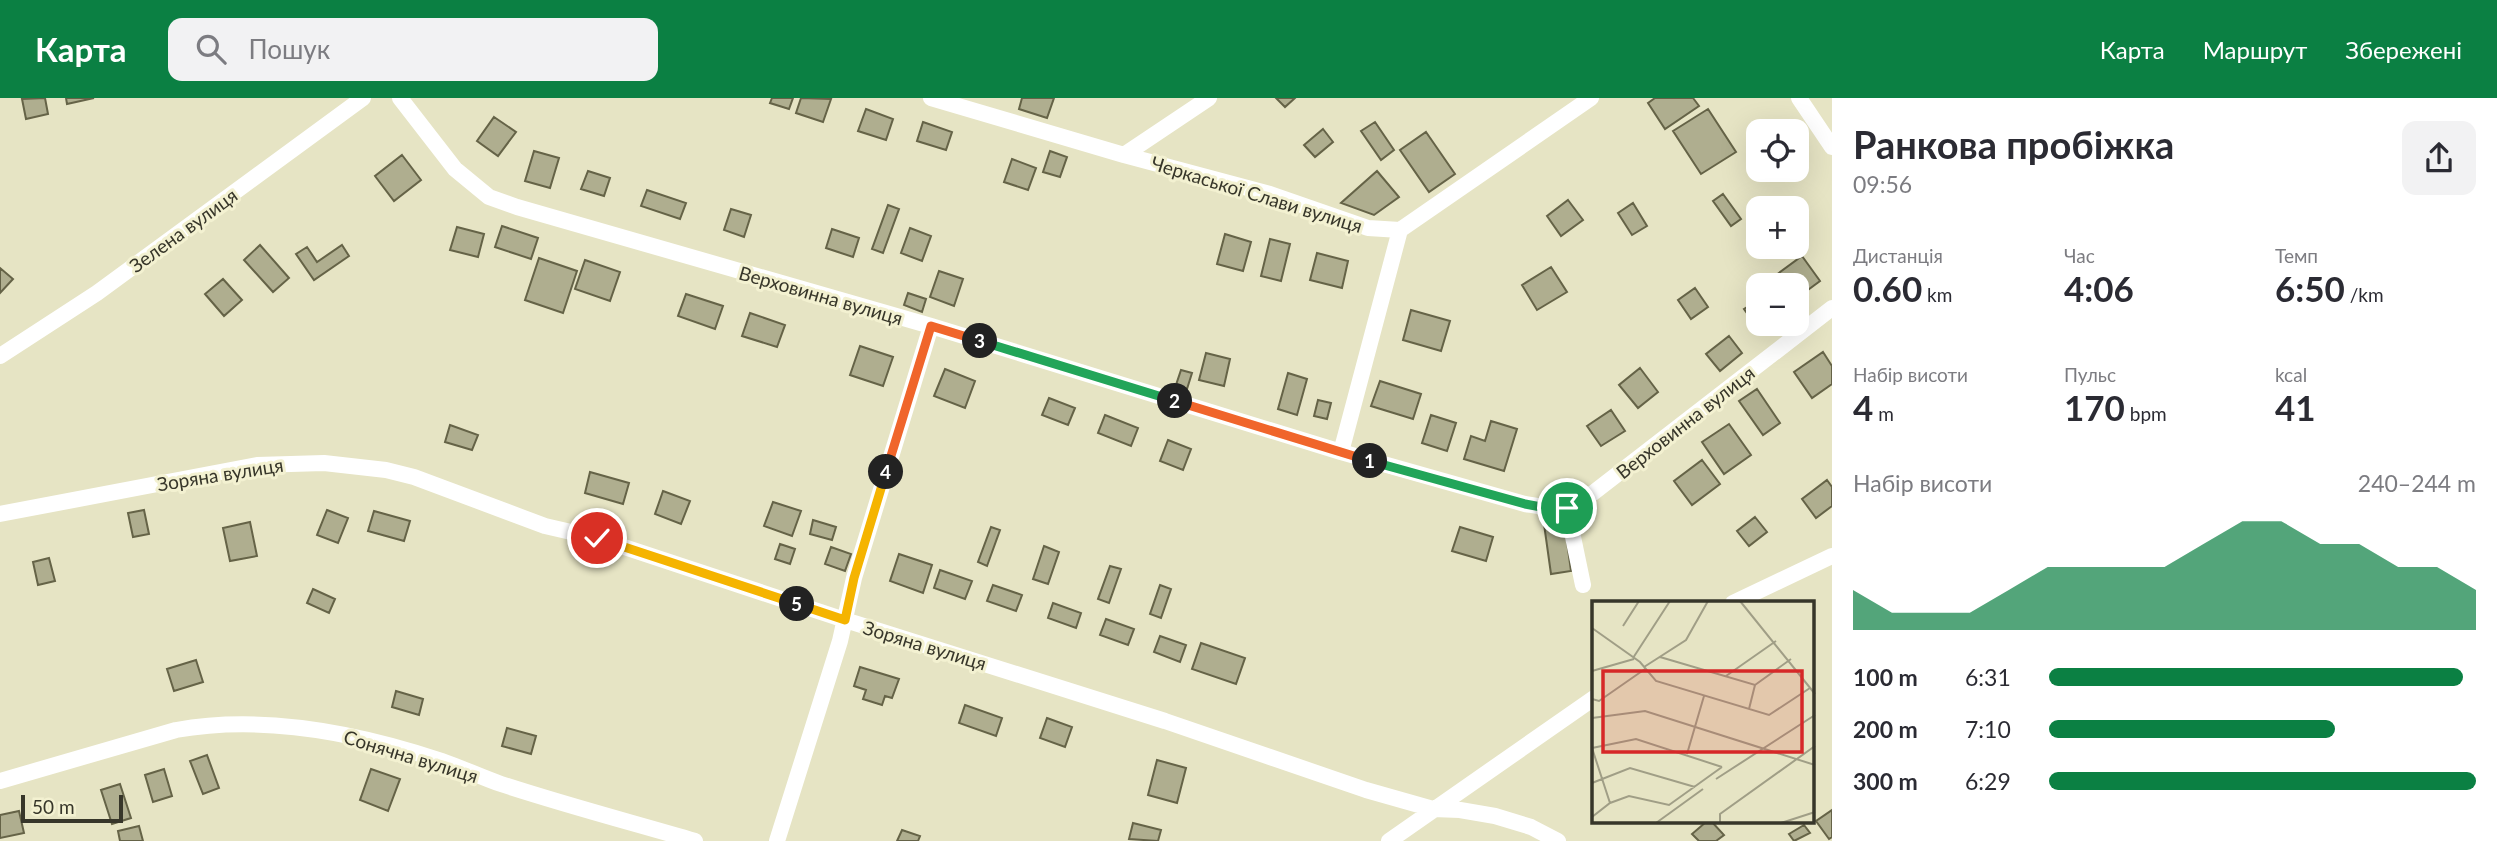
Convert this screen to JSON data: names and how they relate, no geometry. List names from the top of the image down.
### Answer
{
  "streets": {
    "street": [
      "Черкаської Слави вулиця",
      "Зелена вулиця",
      "Верховинна вулиця",
      "Зоряна вулиця",
      "Сонячна вулиця"
    ]
  },
  "scale_bar": "50 m",
  "page": {
    "header": "Карта",
    "search": "Пошук",
    "nav": ["Карта", "Маршрут", "Збережені"],
    "heading": ["Ранкова пробіжка", "09:56"],
    "map_buttons": ["+", "−"],
    "stats": [
      ["Дистанція", "0.60 km"],
      ["Час", "4:06"],
      ["Темп", "6:50 /km"],
      ["Набір висоти", "4 m"],
      ["Пульс", "170 bpm"],
      ["kcal", "41"]
    ],
    "pins": [
      "3",
      "2",
      "1",
      "4",
      "5"
    ],
    "chart": ["Набір висоти", "240–244 m"],
    "list": [
      {
        "name": "100 m",
        "note": "6:31"
      },
      {
        "name": "200 m",
        "note": "7:10"
      },
      {
        "name": "300 m",
        "note": "6:29"
      }
    ],
    "scale": "50 m"
  }
}
